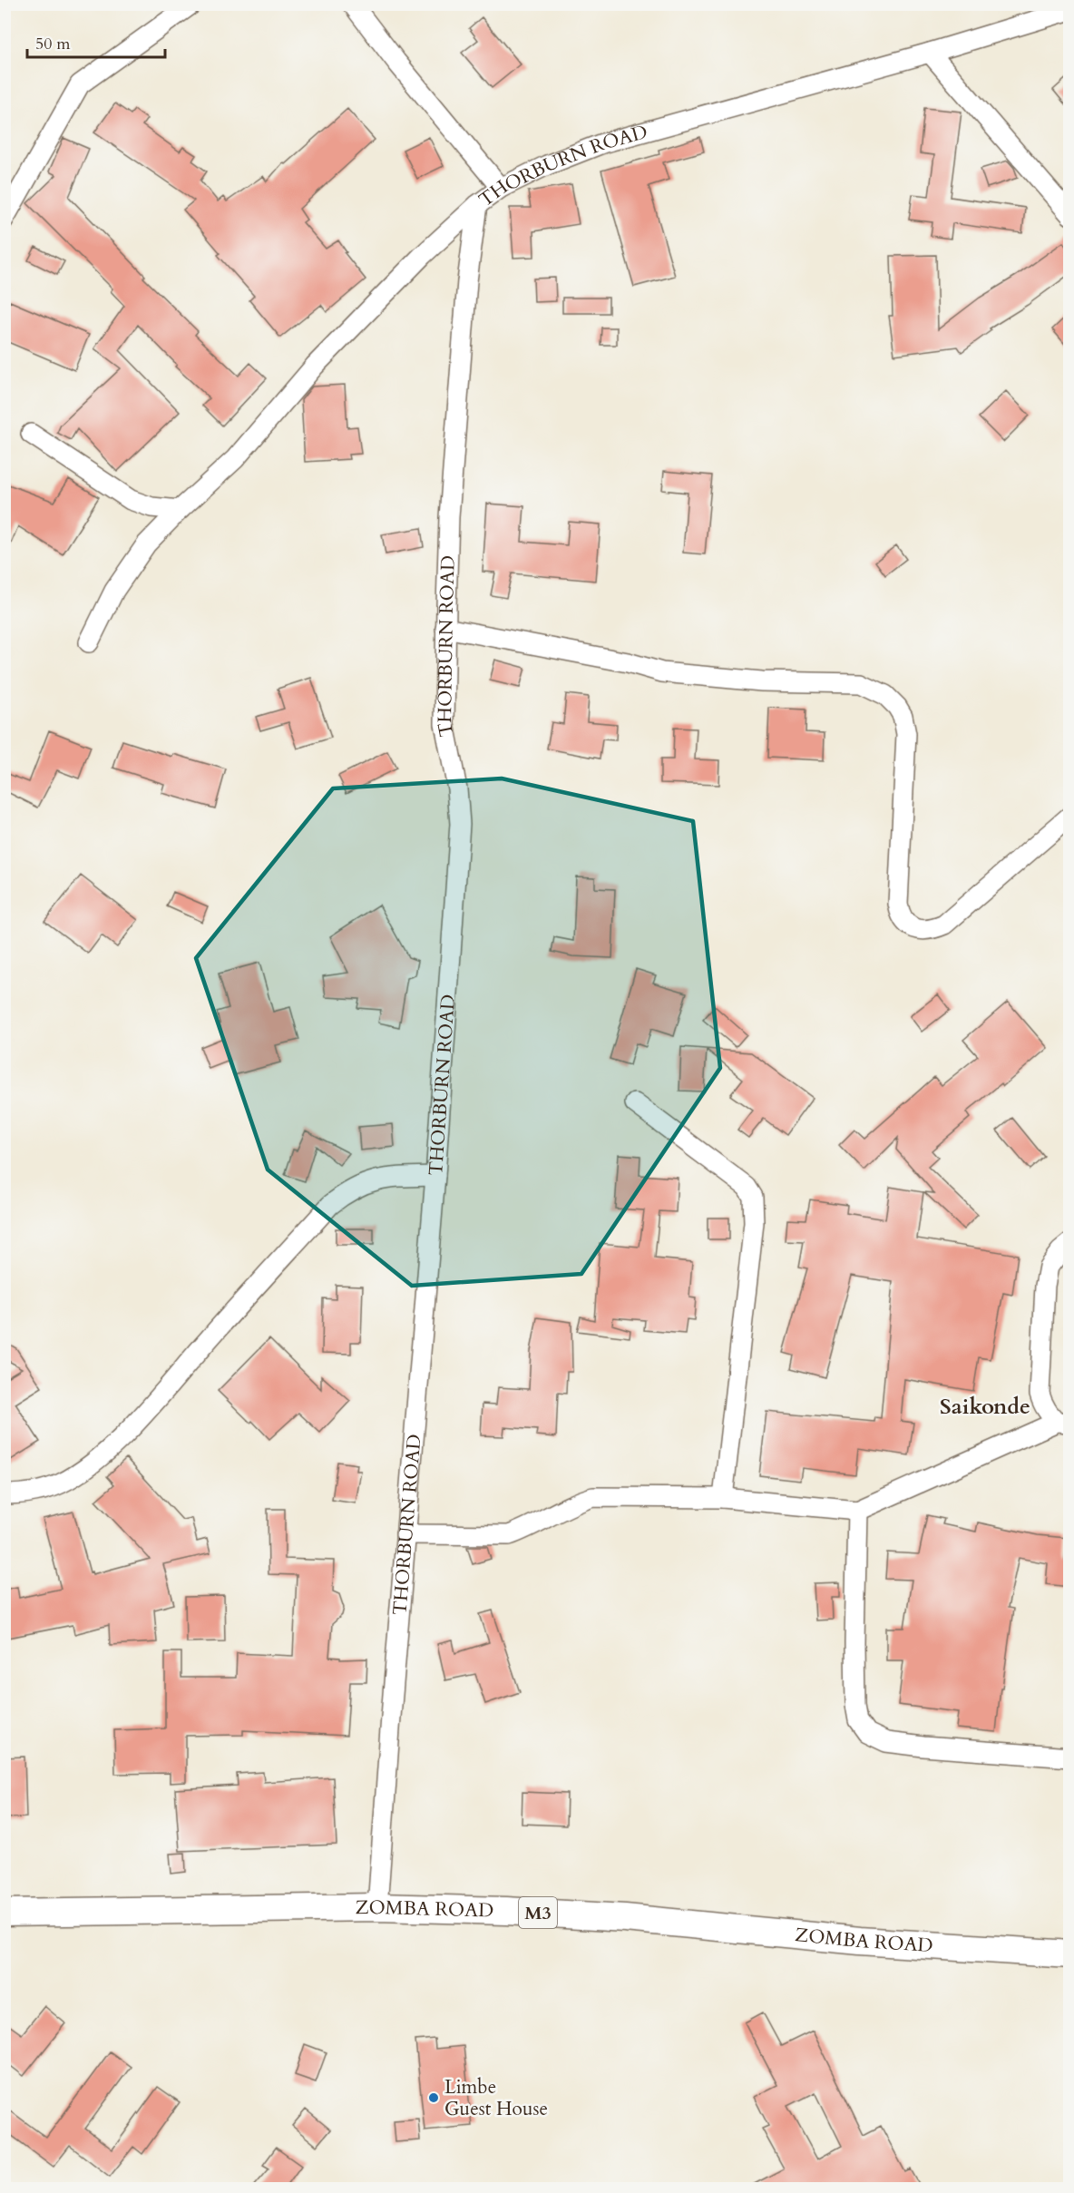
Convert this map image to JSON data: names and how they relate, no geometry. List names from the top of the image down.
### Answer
{
  "streets": {
    "highway": ["ZOMBA ROAD", "M3"],
    "street": ["THORBURN ROAD"]
  },
  "crossings": [
    ["THORBURN ROAD", "ZOMBA ROAD"]
  ],
  "districts": ["Saikonde"],
  "places": ["Limbe Guest House"],
  "scale_bar": "50 m"
}
